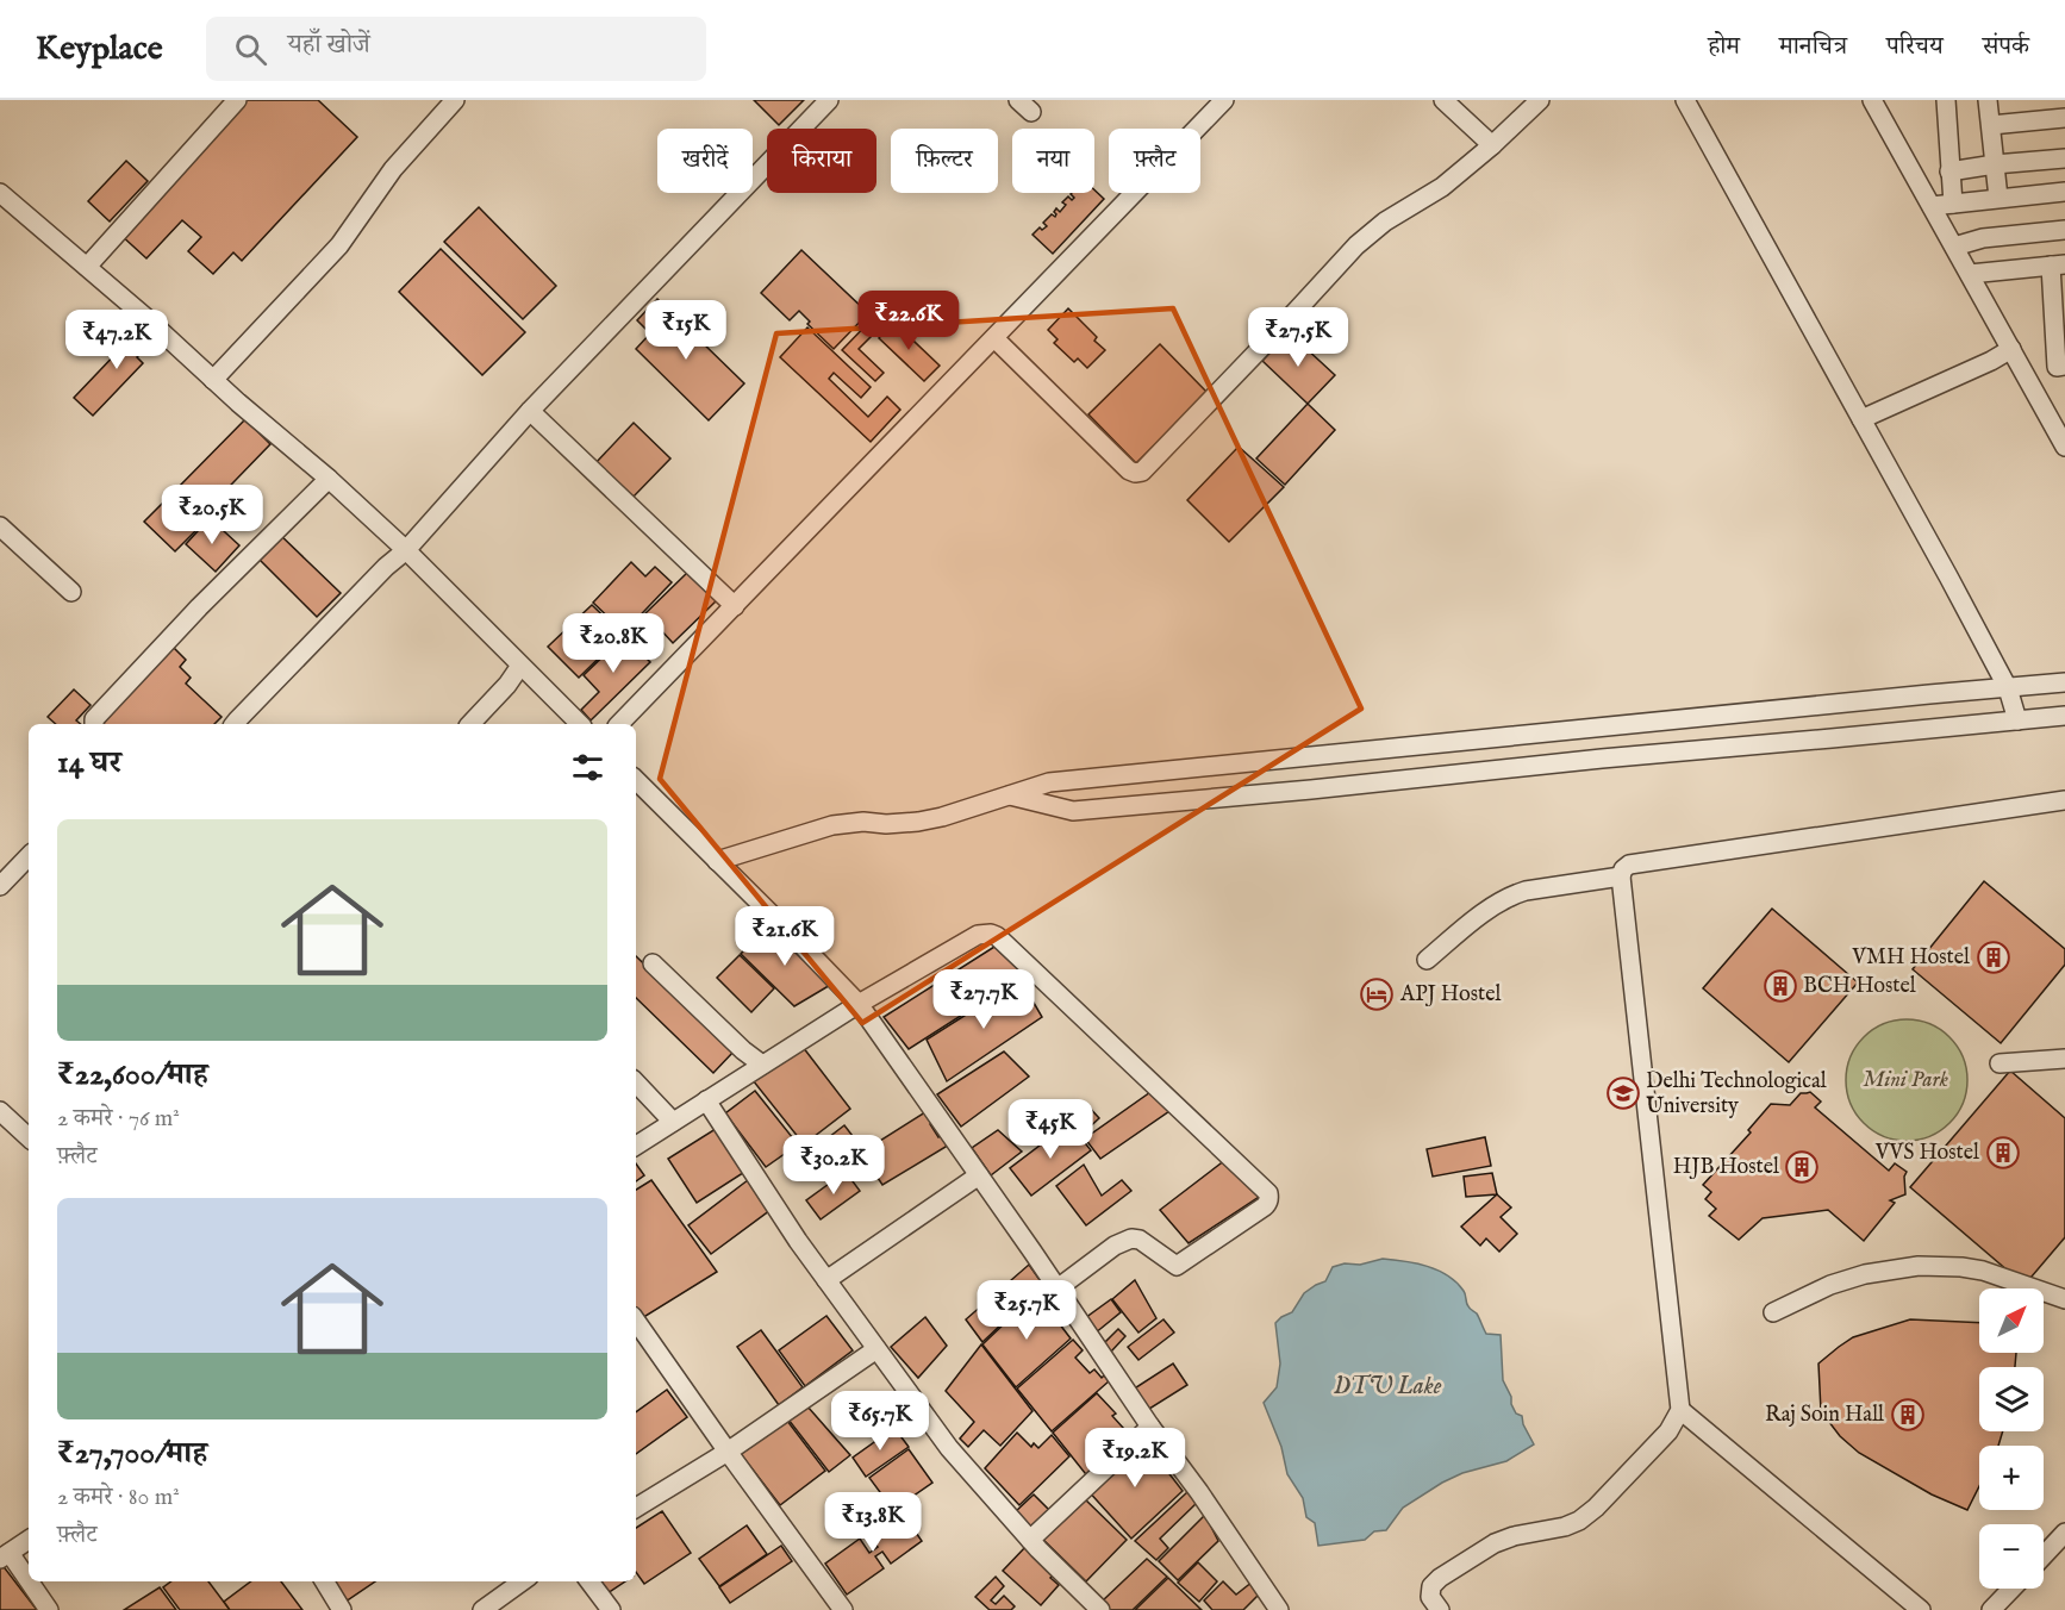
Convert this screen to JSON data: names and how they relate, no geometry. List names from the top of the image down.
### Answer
{
  "water": ["DTU Lake"],
  "parks": ["Mini Park"],
  "places": {
    "building": [
      "VMH Hostel",
      "BCH Hostel",
      "VVS Hostel",
      "HJB Hostel",
      "Raj Soin Hall"
    ],
    "hotel": ["APJ Hostel"],
    "school or university": ["Delhi Technological University"]
  },
  "north": "top right",
  "page": {
    "header": "Keyplace",
    "search": "यहाँ खोजें",
    "nav": [
      "होम",
      "मानचित्र",
      "परिचय",
      "संपर्क"
    ],
    "chip": [
      "खरीदें",
      "किराया",
      "फ़िल्टर",
      "नया",
      "फ़्लैट"
    ],
    "price": [
      "₹22.6K",
      "₹15K",
      "₹27.5K",
      "₹47.2K",
      "₹20.5K",
      "₹20.8K",
      "₹21.6K",
      "₹27.7K",
      "₹45K",
      "₹30.2K",
      "₹25.7K",
      "₹65.7K",
      "₹19.2K",
      "₹13.8K"
    ],
    "heading": "14 घर",
    "list": [
      {
        "name": "₹22,600/माह",
        "note": "2 कमरे · 76 m² · फ़्लैट"
      },
      {
        "name": "₹27,700/माह",
        "note": "2 कमरे · 80 m² · फ़्लैट"
      }
    ],
    "map_buttons": ["+", "−"]
  }
}
